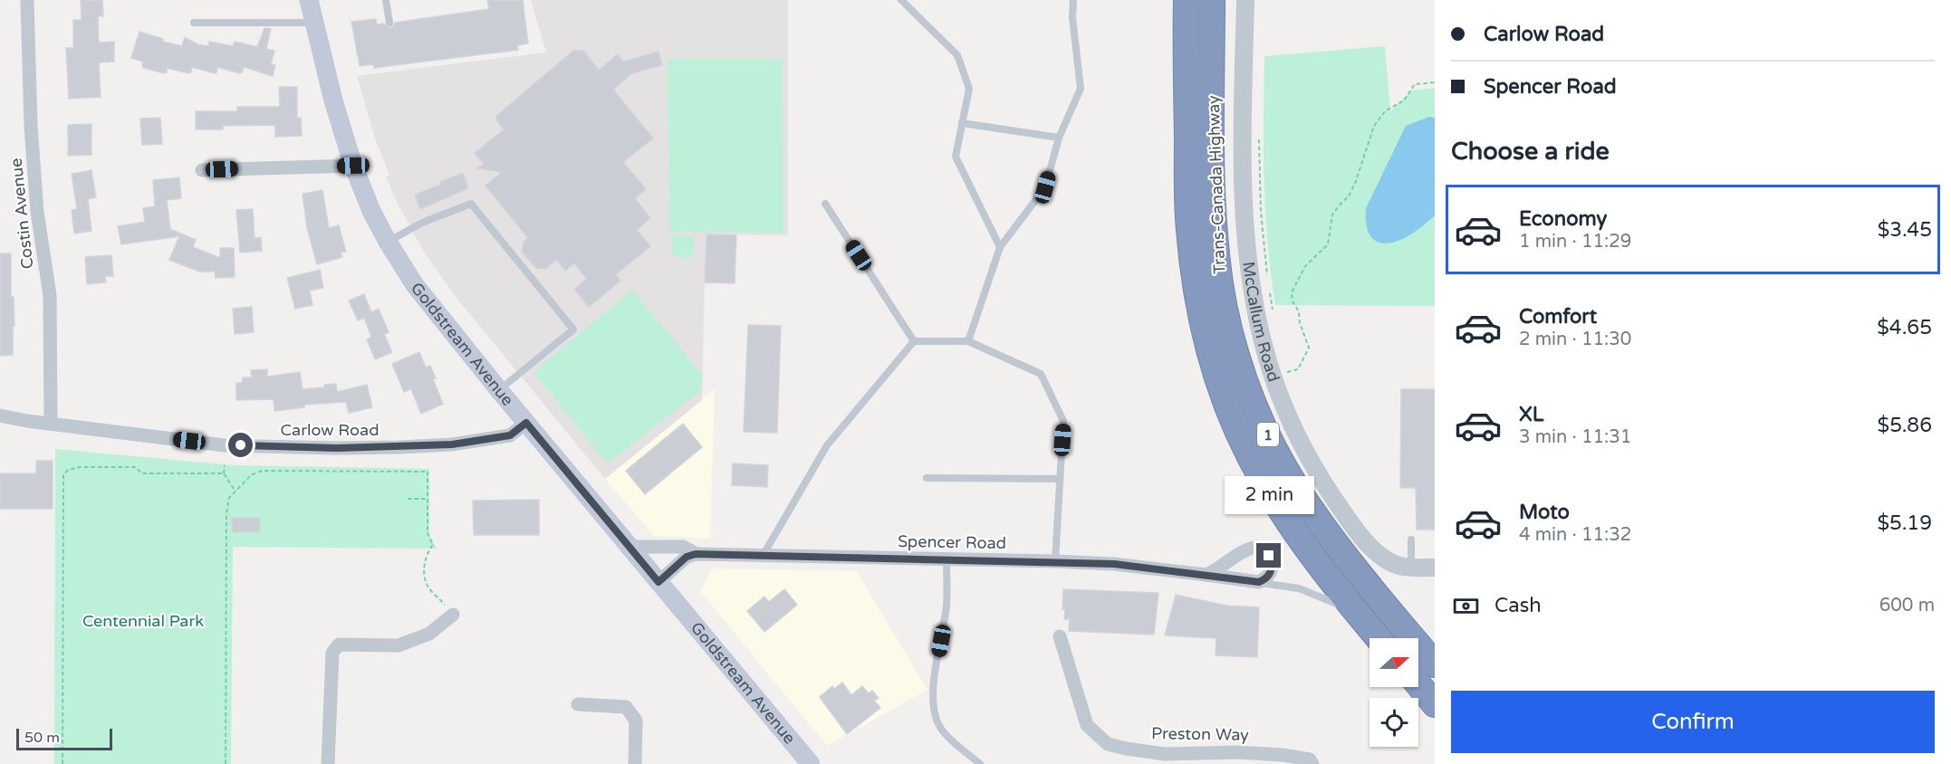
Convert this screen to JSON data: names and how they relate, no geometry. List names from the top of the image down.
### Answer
{
  "streets": {
    "highway": ["Trans-Canada Highway", "1"],
    "main road": ["Goldstream Avenue"],
    "street": [
      "Costin Avenue",
      "McCallum Road",
      "Carlow Road",
      "Spencer Road",
      "Preston Way"
    ]
  },
  "crossings": [
    ["Costin Avenue", "Carlow Road"],
    ["Goldstream Avenue", "Carlow Road"],
    ["Goldstream Avenue", "Spencer Road"]
  ],
  "parks": ["Centennial Park"],
  "scale_bar": "50 m",
  "north": "right",
  "page": {
    "banner": ["Carlow Road", "Spencer Road"],
    "heading": "Choose a ride",
    "list": [
      {
        "name": "Economy",
        "note": "1 min · 11:29",
        "value": "$3.45"
      },
      {
        "name": "Comfort",
        "note": "2 min · 11:30",
        "value": "$4.65"
      },
      {
        "name": "XL",
        "note": "3 min · 11:31",
        "value": "$5.86"
      },
      {
        "name": "Moto",
        "note": "4 min · 11:32",
        "value": "$5.19"
      }
    ],
    "bubble": "2 min",
    "pay": ["Cash", "600 m"],
    "buttons": "Confirm",
    "scale": "50 m"
  }
}
